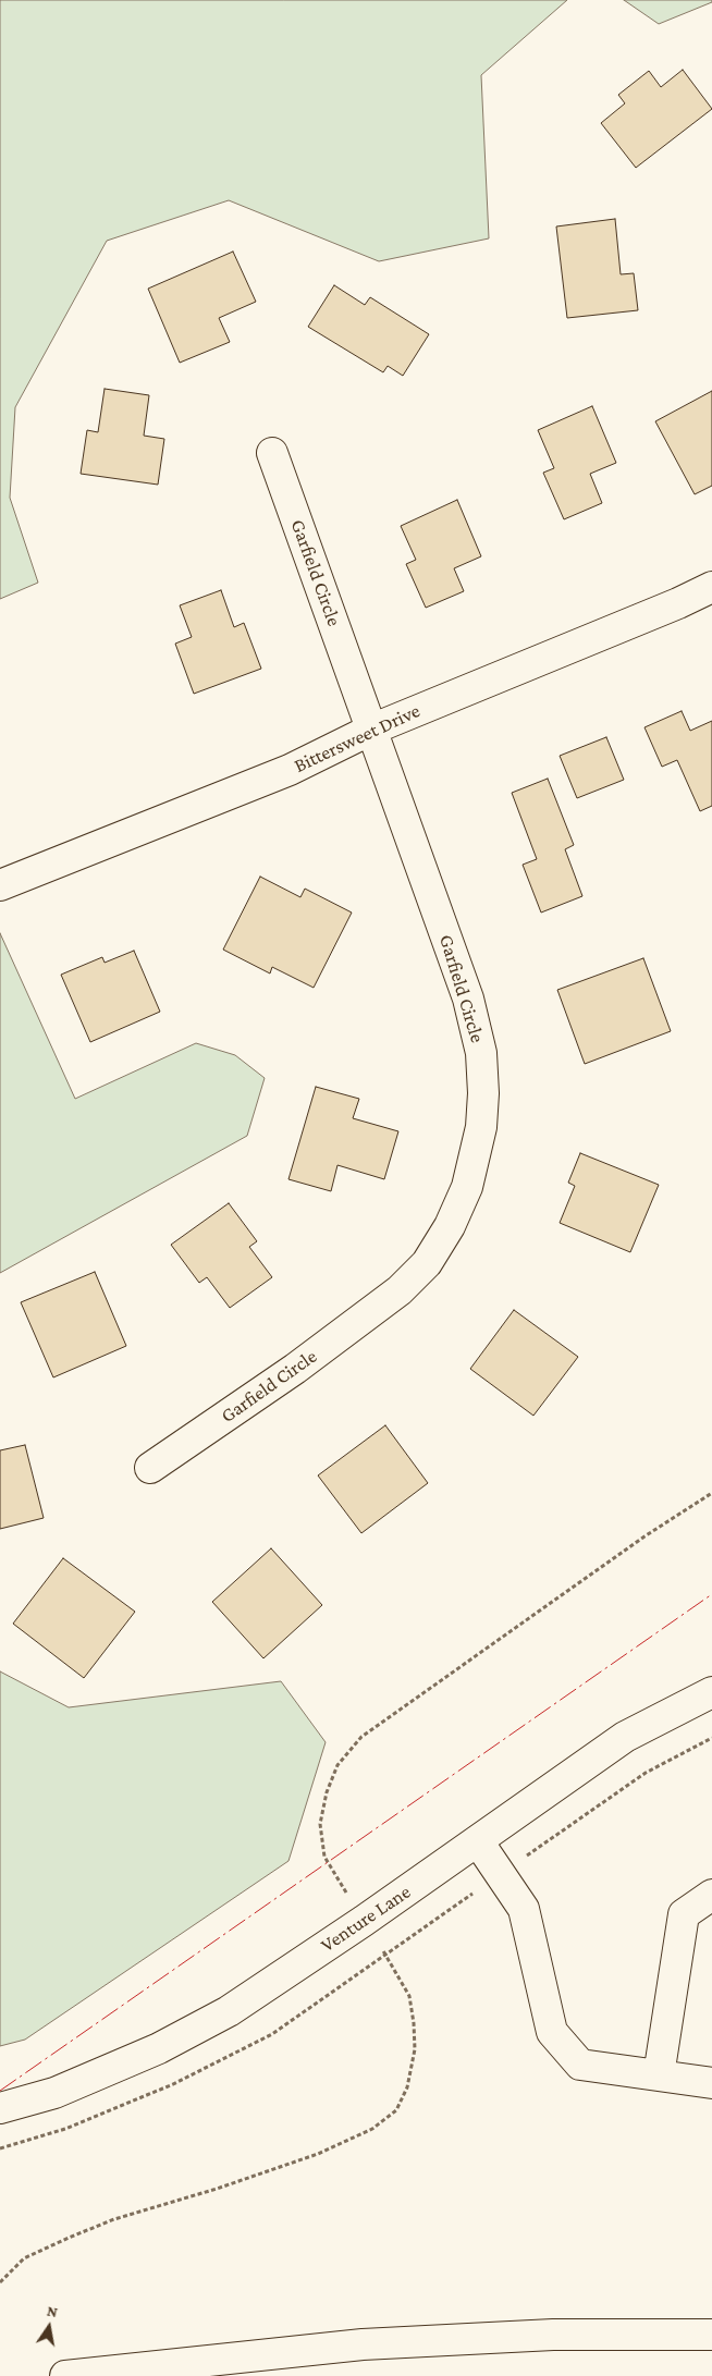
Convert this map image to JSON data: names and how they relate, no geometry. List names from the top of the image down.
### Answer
{
  "streets": {
    "main road": ["Garfield Circle", "Bittersweet Drive", "Venture Lane"]
  },
  "crossings": [
    ["Garfield Circle", "Bittersweet Drive"]
  ],
  "north": "top"
}
